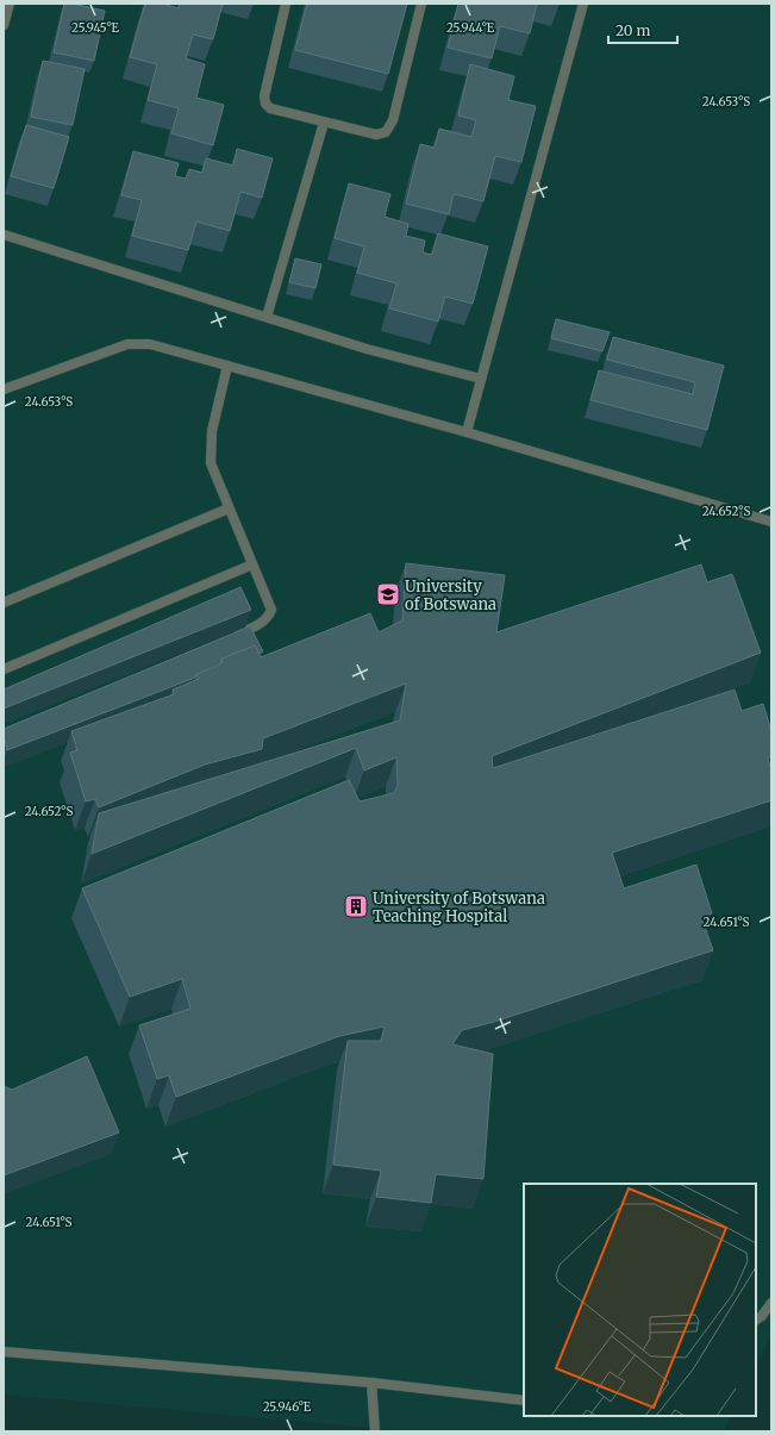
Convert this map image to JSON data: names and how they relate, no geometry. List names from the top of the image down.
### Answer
{
  "places": {
    "school or university": ["University of Botswana"],
    "building": ["University of Botswana Teaching Hospital"]
  },
  "scale_bar": "20 m",
  "coordinates": [
    "25.945°E",
    "25.944°E",
    "24.653°S",
    "24.652°S",
    "24.651°S",
    "25.946°E"
  ]
}
